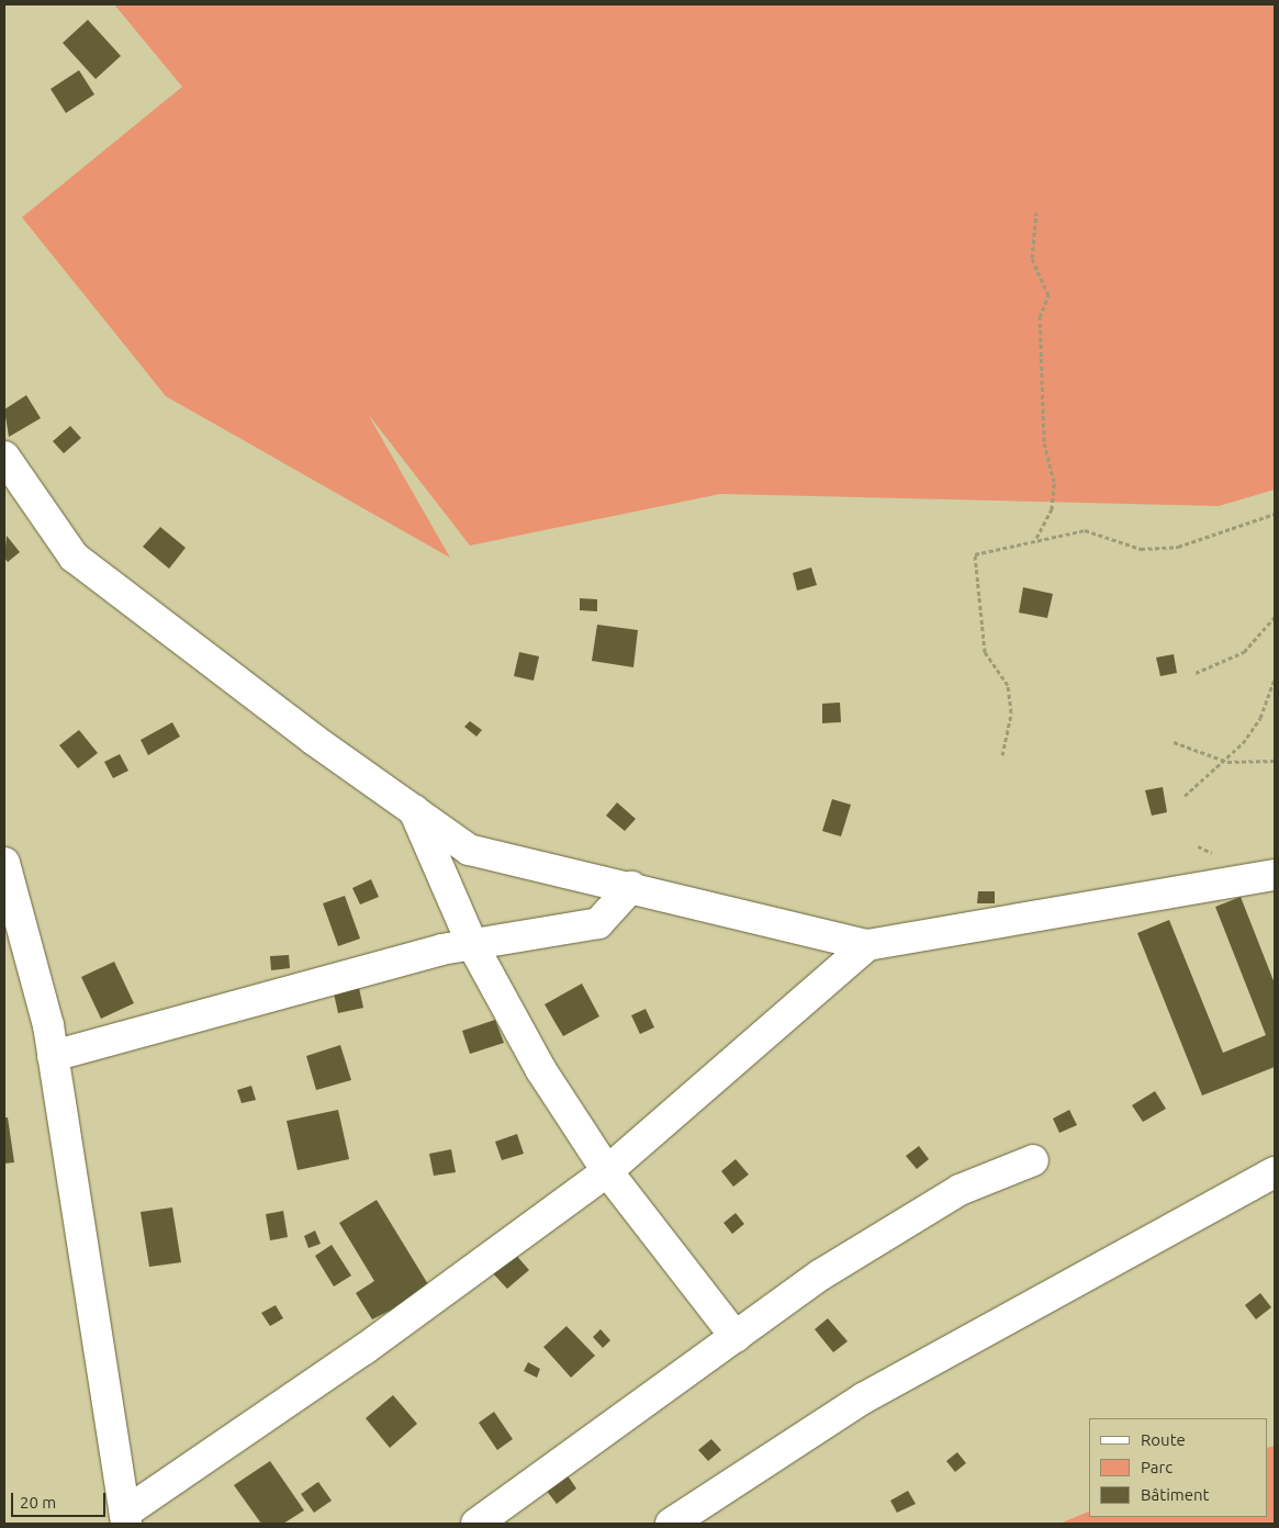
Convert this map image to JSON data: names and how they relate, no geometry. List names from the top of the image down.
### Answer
{
  "legend": ["Route", "Parc", "Bâtiment"],
  "scale_bar": "20 m"
}
